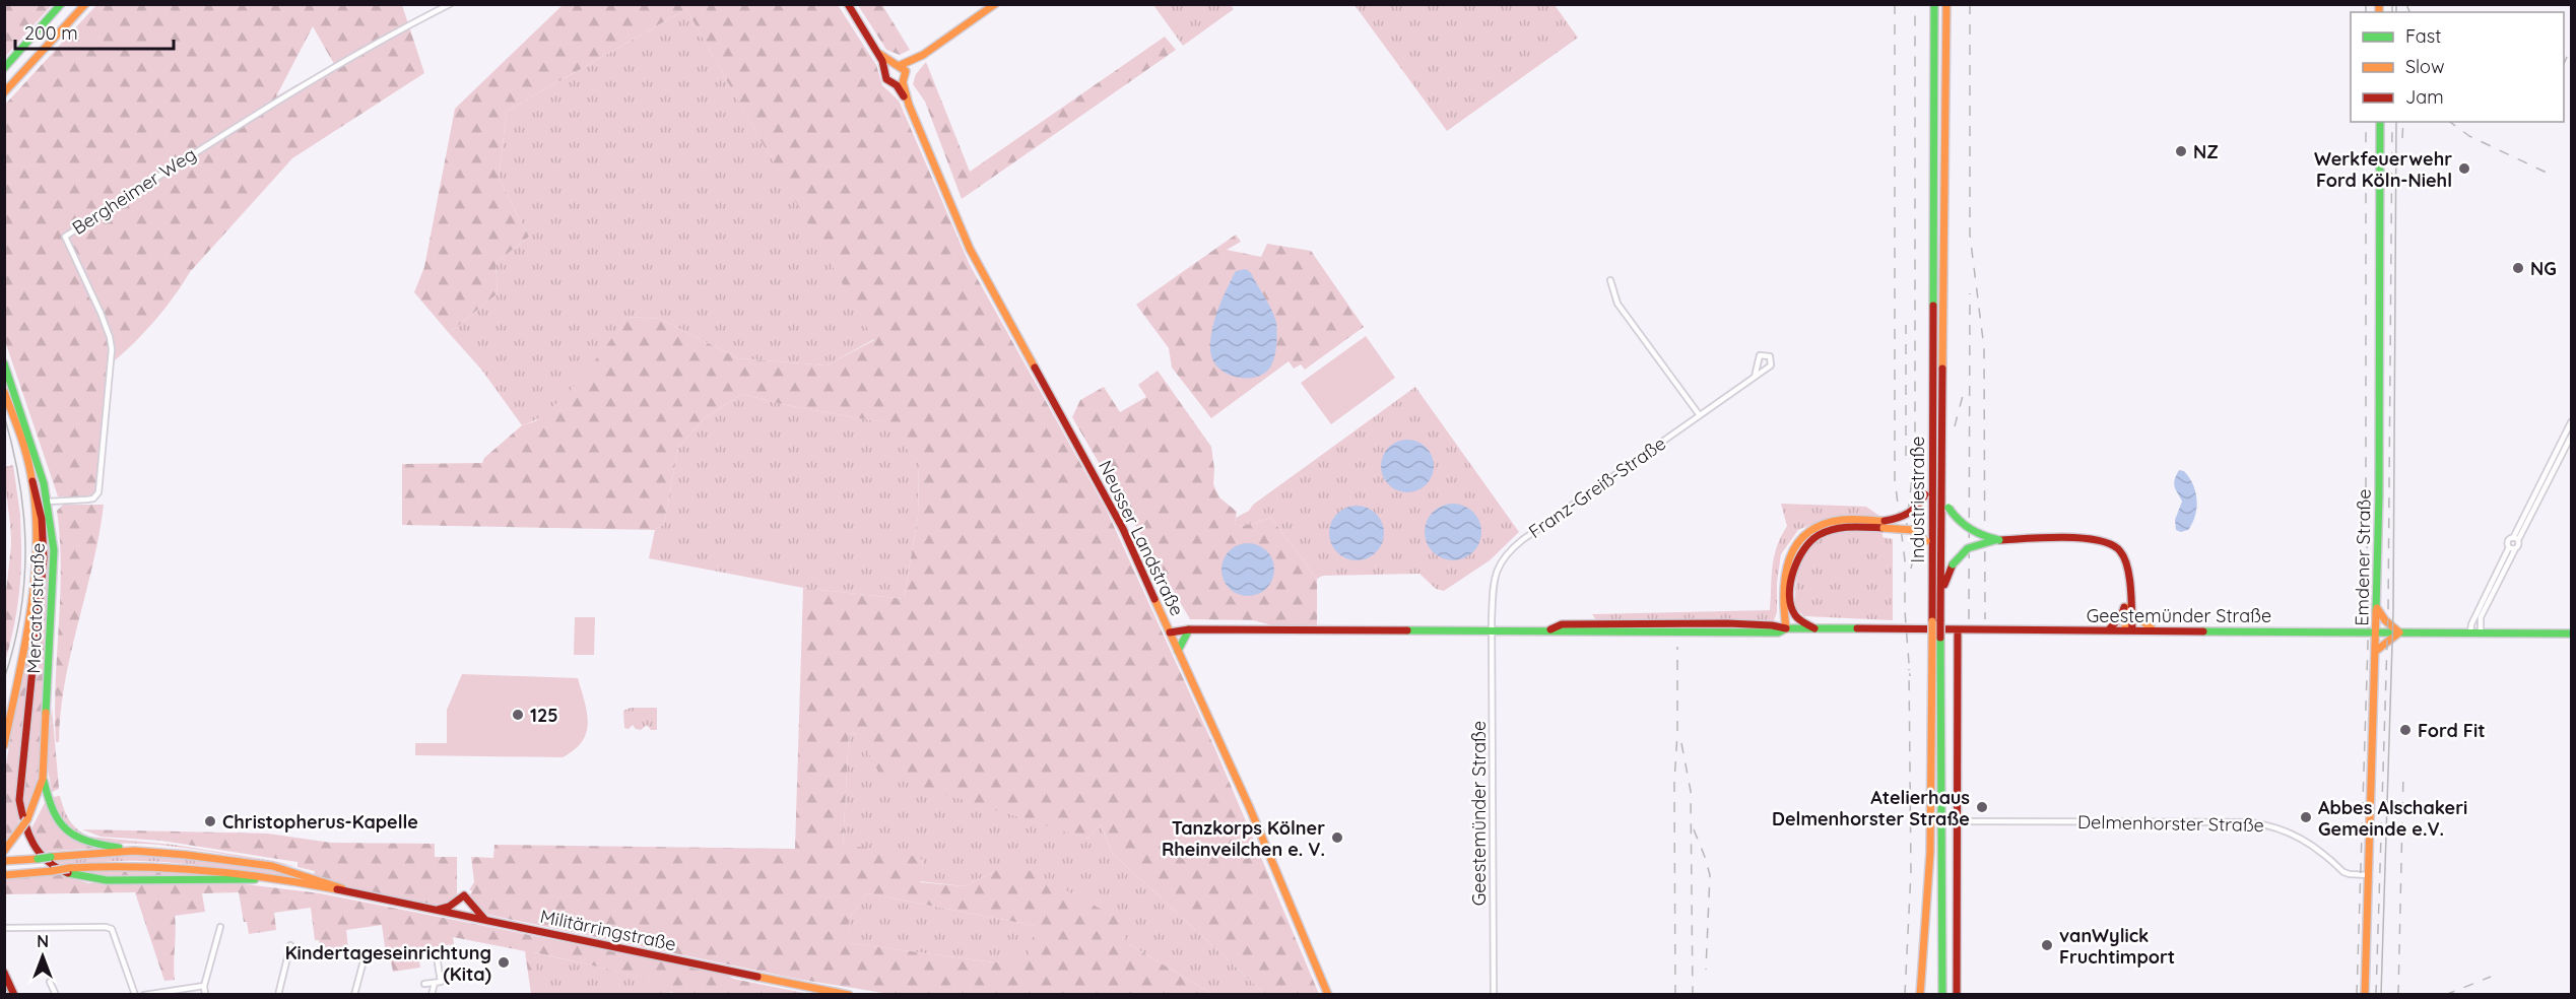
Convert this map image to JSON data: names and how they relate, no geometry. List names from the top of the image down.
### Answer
{
  "streets": {
    "main road": [
      "Industriestraße",
      "Neusser Landstraße",
      "Emdener Straße",
      "Mercatorstraße",
      "Geestemünder Straße",
      "Militärringstraße"
    ],
    "street": ["Bergheimer Weg", "Franz-Greiß-Straße", "Delmenhorster Straße"]
  },
  "crossings": [
    ["Bergheimer Weg", "Mercatorstraße"],
    ["Franz-Greiß-Straße", "Geestemünder Straße"],
    ["Neusser Landstraße", "Geestemünder Straße"],
    ["Emdener Straße", "Geestemünder Straße"],
    ["Emdener Straße", "Delmenhorster Straße"]
  ],
  "places": [
    "NZ",
    "Werkfeuerwehr Ford Köln-Niehl",
    "NG",
    "125",
    "Ford Fit",
    "Atelierhaus Delmenhorster Straße",
    "Abbes Alschakeri Gemeinde e.V.",
    "Christopherus-Kapelle",
    "Tanzkorps Kölner Rheinveilchen e. V.",
    "vanWylick Fruchtimport",
    "Kindertageseinrichtung (Kita)"
  ],
  "legend": ["Fast", "Slow", "Jam"],
  "scale_bar": "200 m",
  "north": "top"
}
